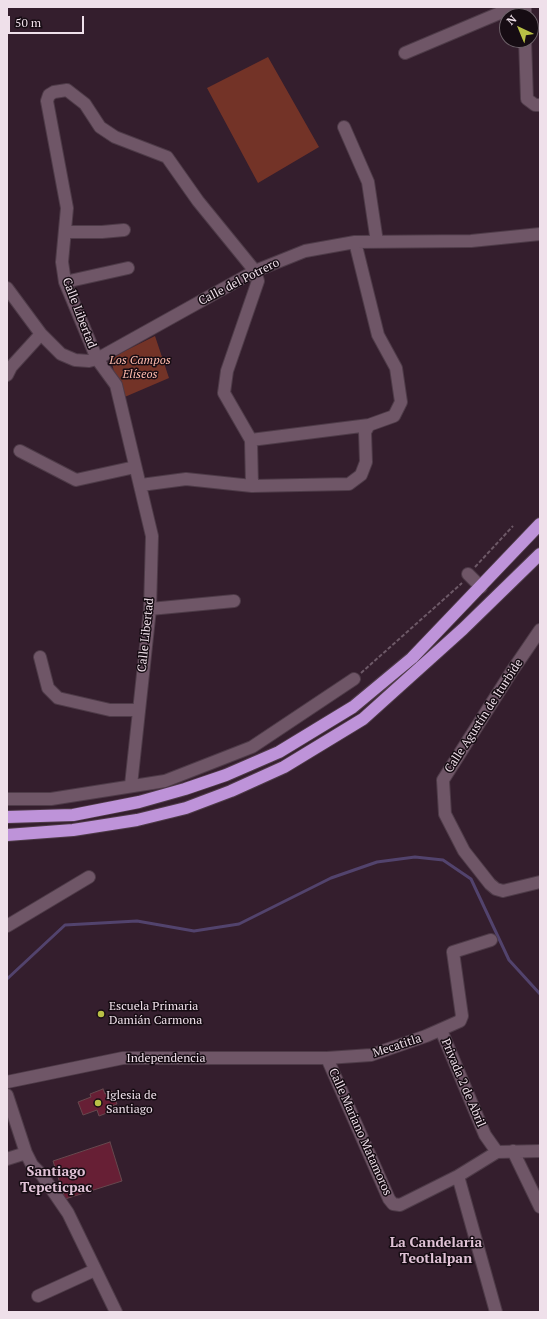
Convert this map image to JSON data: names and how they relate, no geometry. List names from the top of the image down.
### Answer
{
  "streets": {
    "street": [
      "Calle del Potrero",
      "Calle Libertad",
      "Calle Agustín de Iturbide",
      "Mecatitla",
      "Independencia",
      "Privada 2 de Abril",
      "Calle Mariano Matamoros"
    ]
  },
  "crossings": [
    ["Calle del Potrero", "Calle Libertad"],
    ["Mecatitla", "Independencia"],
    ["Mecatitla", "Privada 2 de Abril"],
    ["Mecatitla", "Calle Mariano Matamoros"],
    ["Independencia", "Calle Mariano Matamoros"]
  ],
  "districts": ["Santiago Tepeticpac", "La Candelaria Teotlalpan"],
  "parks": ["Los Campos Elíseos"],
  "places": ["Escuela Primaria Damián Carmona", "Iglesia de Santiago"],
  "scale_bar": "50 m",
  "north": "top left"
}
